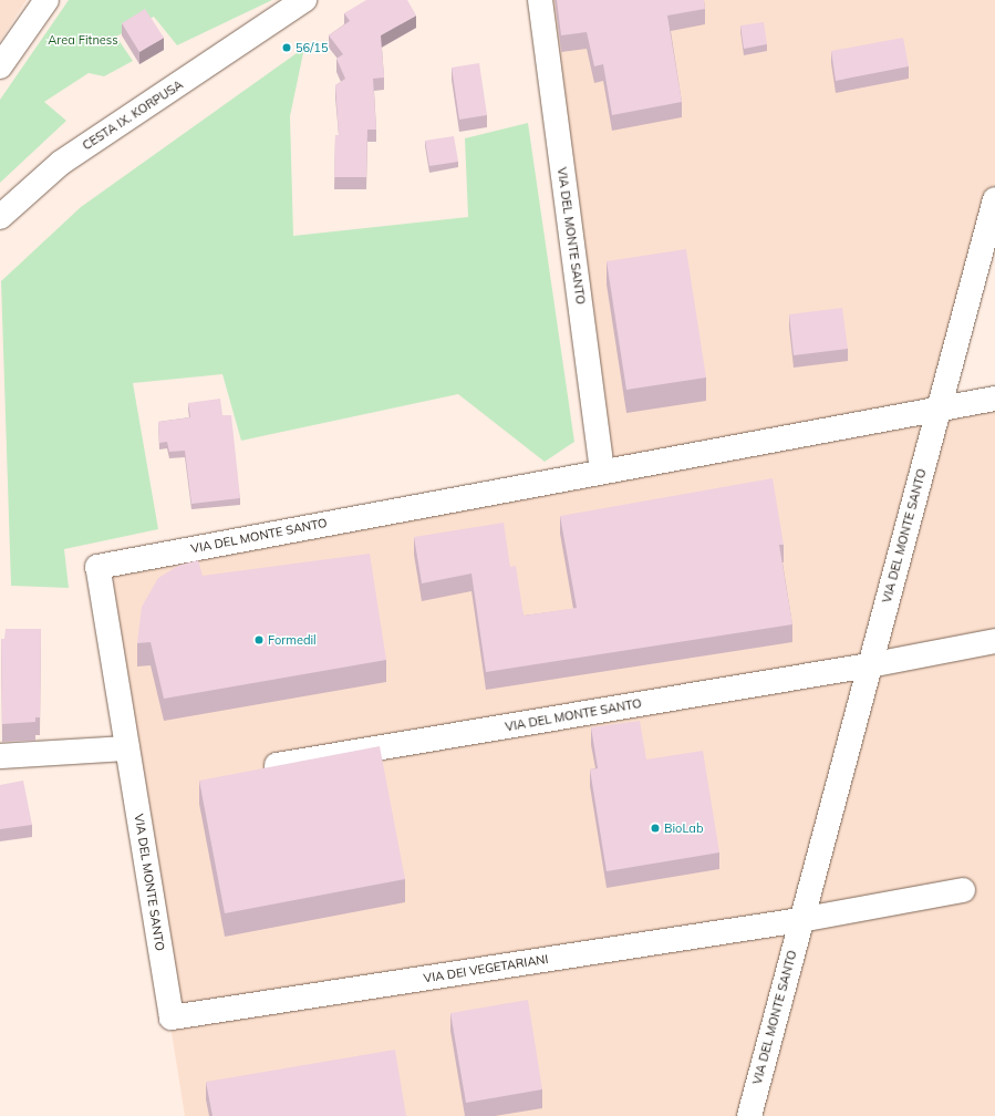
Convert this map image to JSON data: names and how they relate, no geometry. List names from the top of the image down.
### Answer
{
  "streets": {
    "street": ["CESTA IX. KORPUSA", "VIA DEL MONTE SANTO", "VIA DEI VEGETARIANI"]
  },
  "crossings": [
    ["VIA DEL MONTE SANTO", "VIA DEI VEGETARIANI"]
  ],
  "parks": ["Area Fitness"],
  "places": ["56/15", "Formedil", "BioLab"]
}
